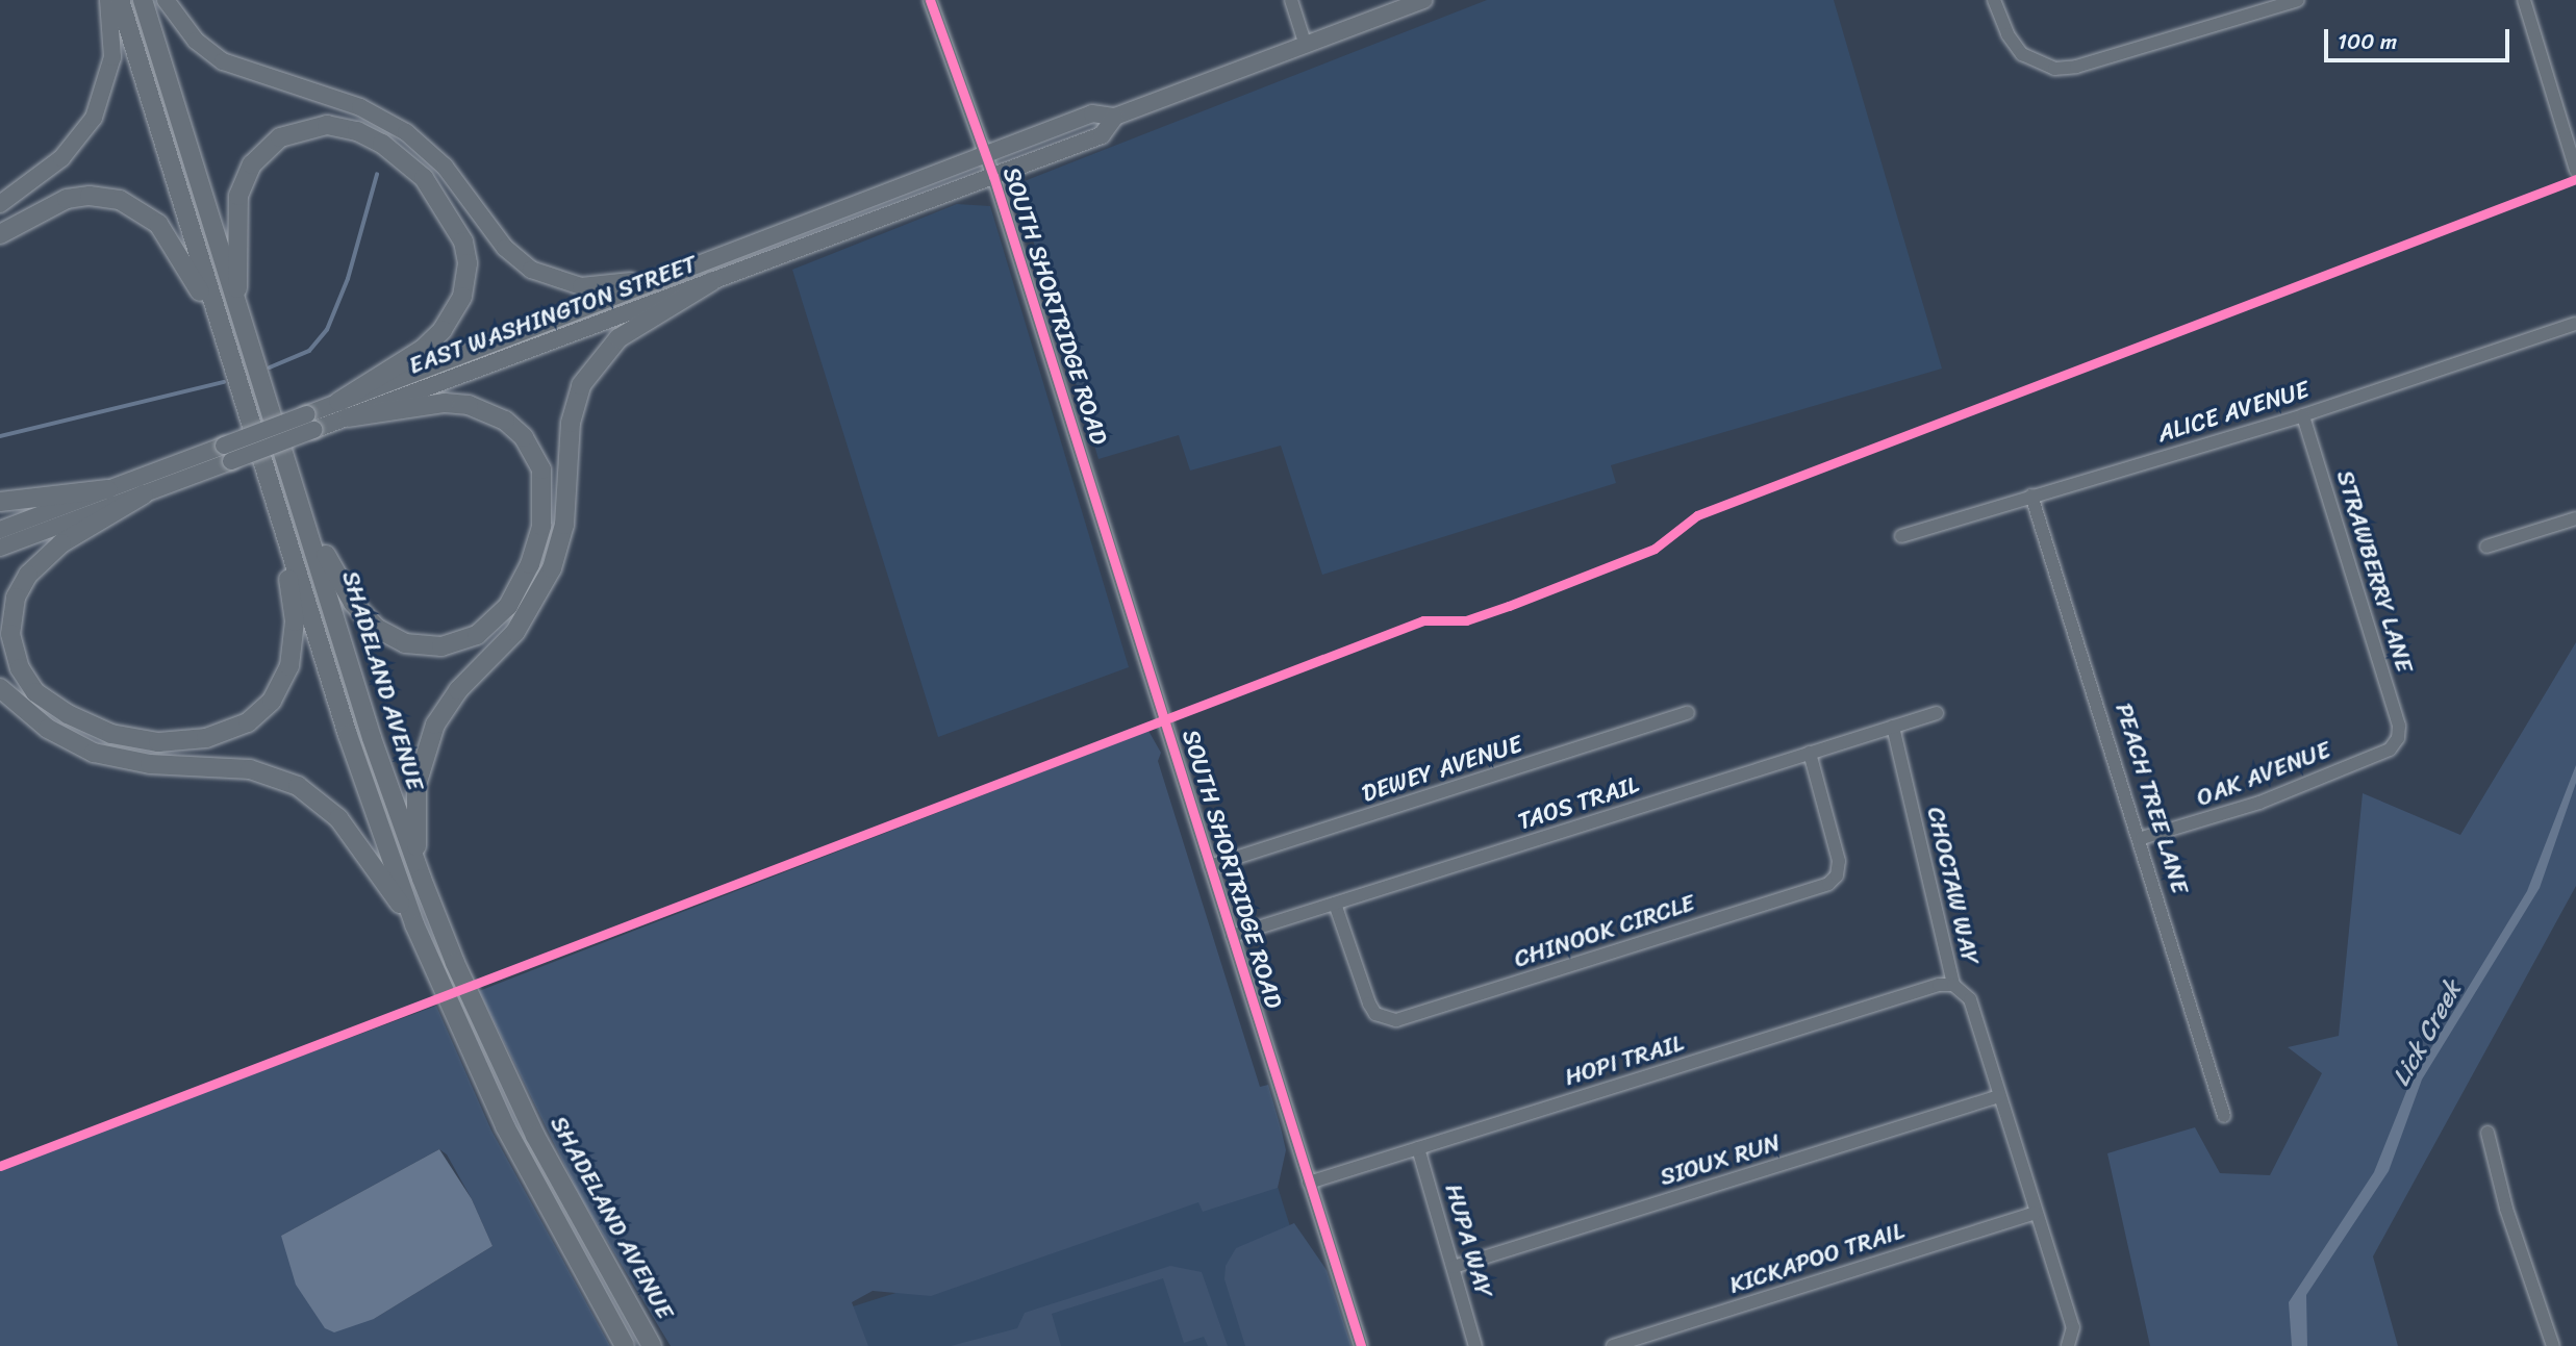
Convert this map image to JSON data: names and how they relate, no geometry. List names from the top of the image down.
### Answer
{
  "streets": {
    "highway": ["SHADELAND AVENUE"],
    "main road": ["EAST WASHINGTON STREET"],
    "street": [
      "SOUTH SHORTRIDGE ROAD",
      "ALICE AVENUE",
      "STRAWBERRY LANE",
      "DEWEY AVENUE",
      "OAK AVENUE",
      "PEACH TREE LANE",
      "TAOS TRAIL",
      "CHOCTAW WAY",
      "CHINOOK CIRCLE",
      "HOPI TRAIL",
      "SIOUX RUN",
      "HUPA WAY",
      "KICKAPOO TRAIL"
    ]
  },
  "crossings": [
    ["SOUTH SHORTRIDGE ROAD", "EAST WASHINGTON STREET"],
    ["SOUTH SHORTRIDGE ROAD", "DEWEY AVENUE"],
    ["SOUTH SHORTRIDGE ROAD", "TAOS TRAIL"],
    ["SOUTH SHORTRIDGE ROAD", "HOPI TRAIL"],
    ["ALICE AVENUE", "STRAWBERRY LANE"],
    ["ALICE AVENUE", "PEACH TREE LANE"],
    ["STRAWBERRY LANE", "OAK AVENUE"],
    ["OAK AVENUE", "PEACH TREE LANE"],
    ["TAOS TRAIL", "CHOCTAW WAY"],
    ["TAOS TRAIL", "CHINOOK CIRCLE"],
    ["CHOCTAW WAY", "HOPI TRAIL"],
    ["CHOCTAW WAY", "SIOUX RUN"],
    ["CHOCTAW WAY", "KICKAPOO TRAIL"],
    ["HOPI TRAIL", "HUPA WAY"],
    ["SIOUX RUN", "HUPA WAY"]
  ],
  "water": ["Lick Creek"],
  "scale_bar": "100 m"
}
